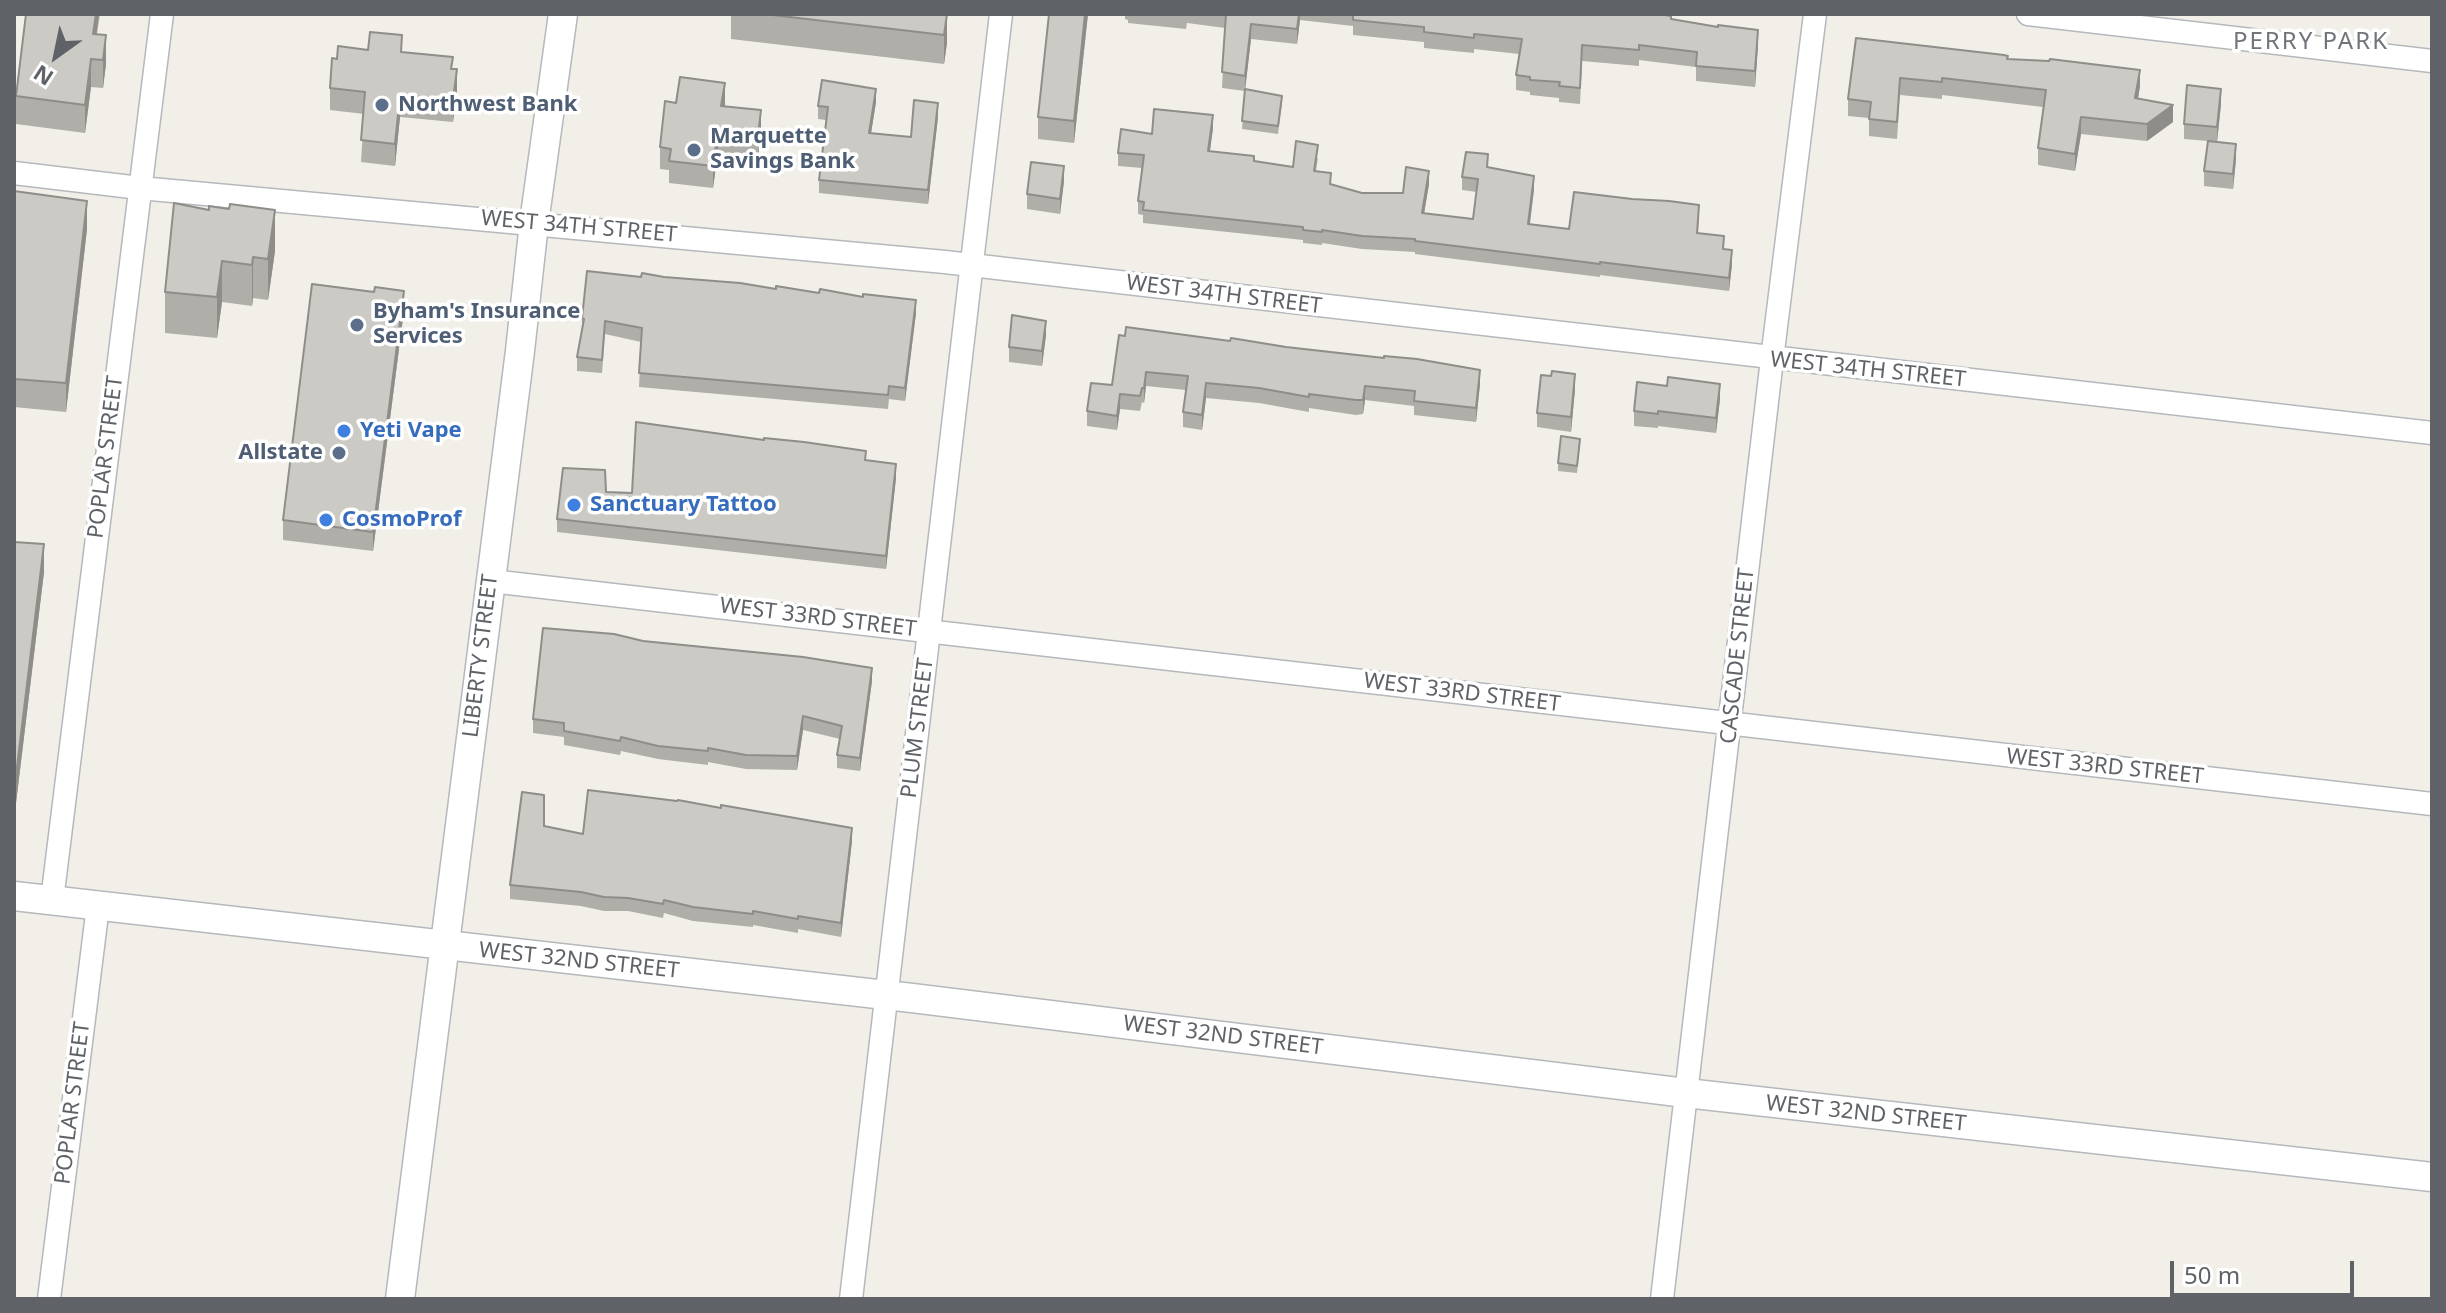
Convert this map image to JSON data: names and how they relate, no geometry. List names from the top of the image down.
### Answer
{
  "streets": {
    "street": [
      "WEST 34TH STREET",
      "POPLAR STREET",
      "WEST 33RD STREET",
      "LIBERTY STREET",
      "CASCADE STREET",
      "PLUM STREET",
      "WEST 32ND STREET"
    ]
  },
  "crossings": [
    ["WEST 34TH STREET", "POPLAR STREET"],
    ["WEST 34TH STREET", "LIBERTY STREET"],
    ["WEST 34TH STREET", "CASCADE STREET"],
    ["WEST 34TH STREET", "PLUM STREET"],
    ["POPLAR STREET", "WEST 32ND STREET"],
    ["WEST 33RD STREET", "LIBERTY STREET"],
    ["WEST 33RD STREET", "CASCADE STREET"],
    ["WEST 33RD STREET", "PLUM STREET"],
    ["LIBERTY STREET", "WEST 32ND STREET"],
    ["CASCADE STREET", "WEST 32ND STREET"],
    ["PLUM STREET", "WEST 32ND STREET"]
  ],
  "districts": ["PERRY PARK"],
  "places": [
    "Northwest Bank",
    "Marquette Savings Bank",
    "Byham's Insurance Services",
    "Yeti Vape",
    "Allstate",
    "Sanctuary Tattoo",
    "CosmoProf"
  ],
  "scale_bar": "50 m",
  "north": "bottom left"
}
